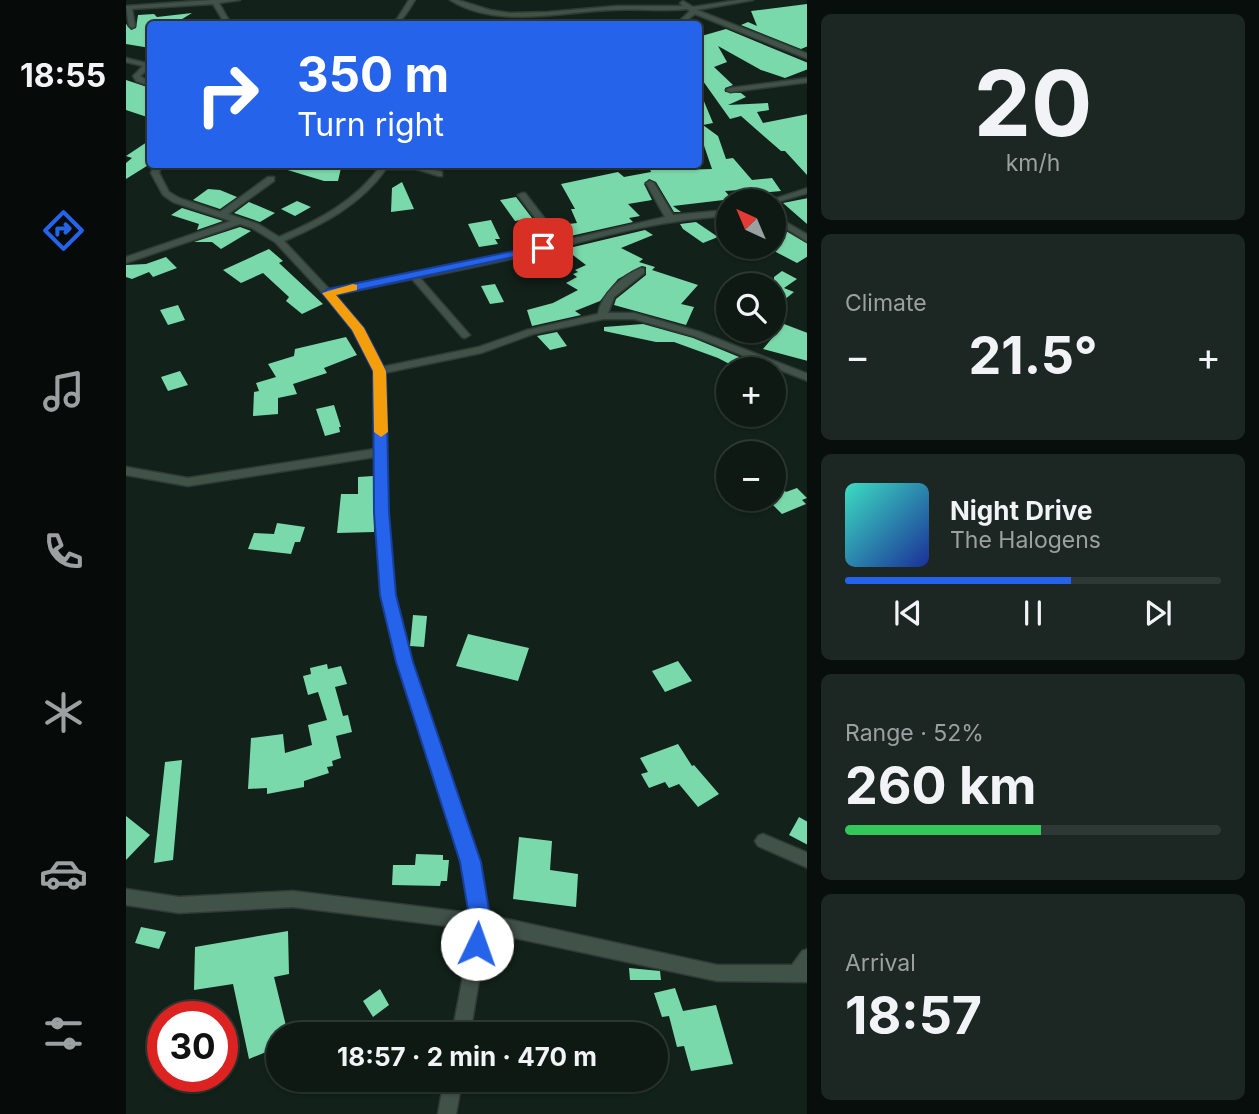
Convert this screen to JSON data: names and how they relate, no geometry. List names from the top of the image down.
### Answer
{
  "north": "top left",
  "page": {
    "tabs": "18:55",
    "tile": [
      ["20", "km/h"],
      "Climate",
      ["Range · 52%", "260 km"],
      ["Arrival", "18:57"]
    ],
    "turn": ["350 m", "Turn right"],
    "map_buttons": ["+", "−"],
    "heat": ["−", "21.5°", "+"],
    "song": ["Night Drive", "The Halogens"],
    "limit": "30",
    "trip": "18:57 · 2 min · 470 m"
  }
}
